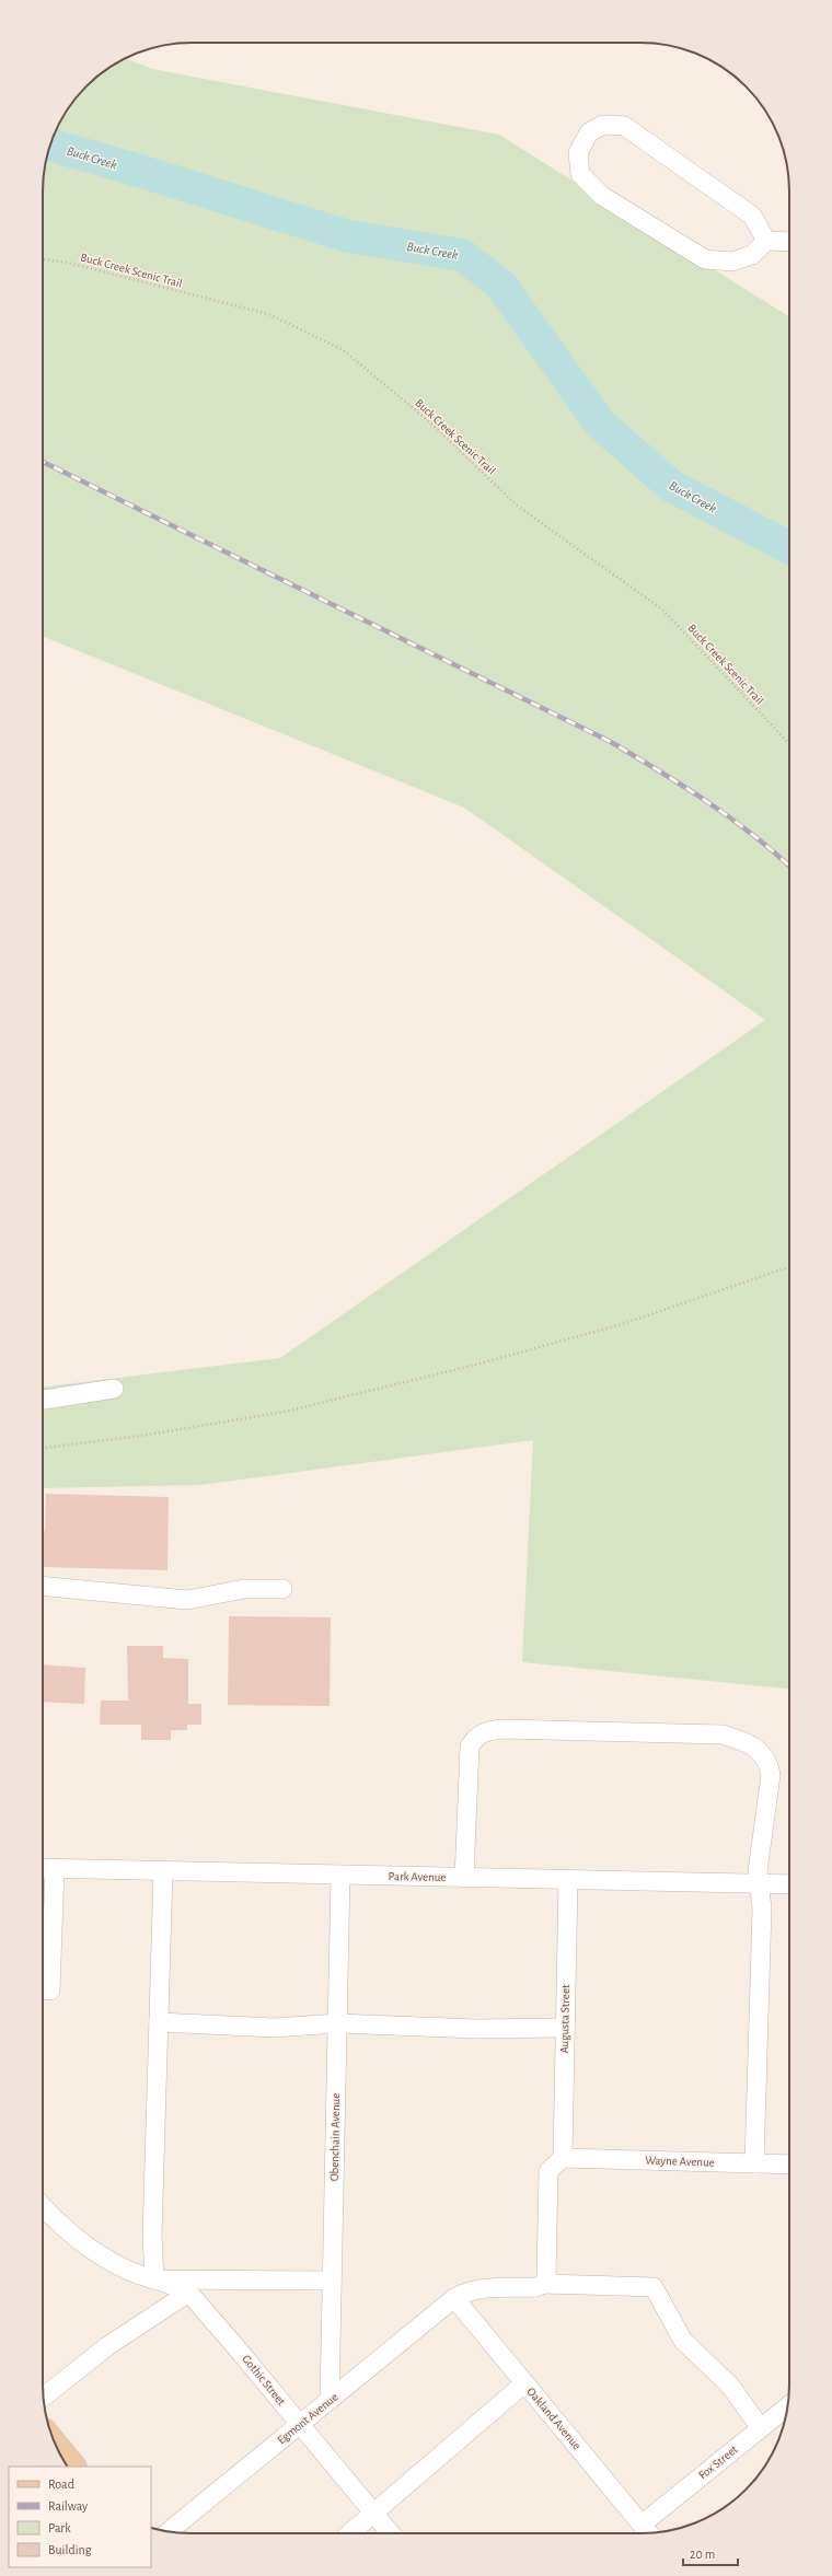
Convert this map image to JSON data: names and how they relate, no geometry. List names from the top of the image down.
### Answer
{
  "streets": {
    "street": [
      "Park Avenue",
      "Augusta Street",
      "Obenchain Avenue",
      "Wayne Avenue",
      "Gothic Street",
      "Egmont Avenue",
      "Oakland Avenue",
      "Fox Street"
    ],
    "path": ["Buck Creek Scenic Trail"]
  },
  "crossings": [
    ["Park Avenue", "Augusta Street"],
    ["Park Avenue", "Obenchain Avenue"],
    ["Augusta Street", "Wayne Avenue"],
    ["Obenchain Avenue", "Gothic Street"],
    ["Obenchain Avenue", "Egmont Avenue"],
    ["Gothic Street", "Egmont Avenue"],
    ["Egmont Avenue", "Oakland Avenue"],
    ["Egmont Avenue", "Fox Street"],
    ["Oakland Avenue", "Fox Street"]
  ],
  "water": ["Buck Creek"],
  "legend": [
    "Road",
    "Railway",
    "Park",
    "Building"
  ],
  "scale_bar": "20 m"
}
